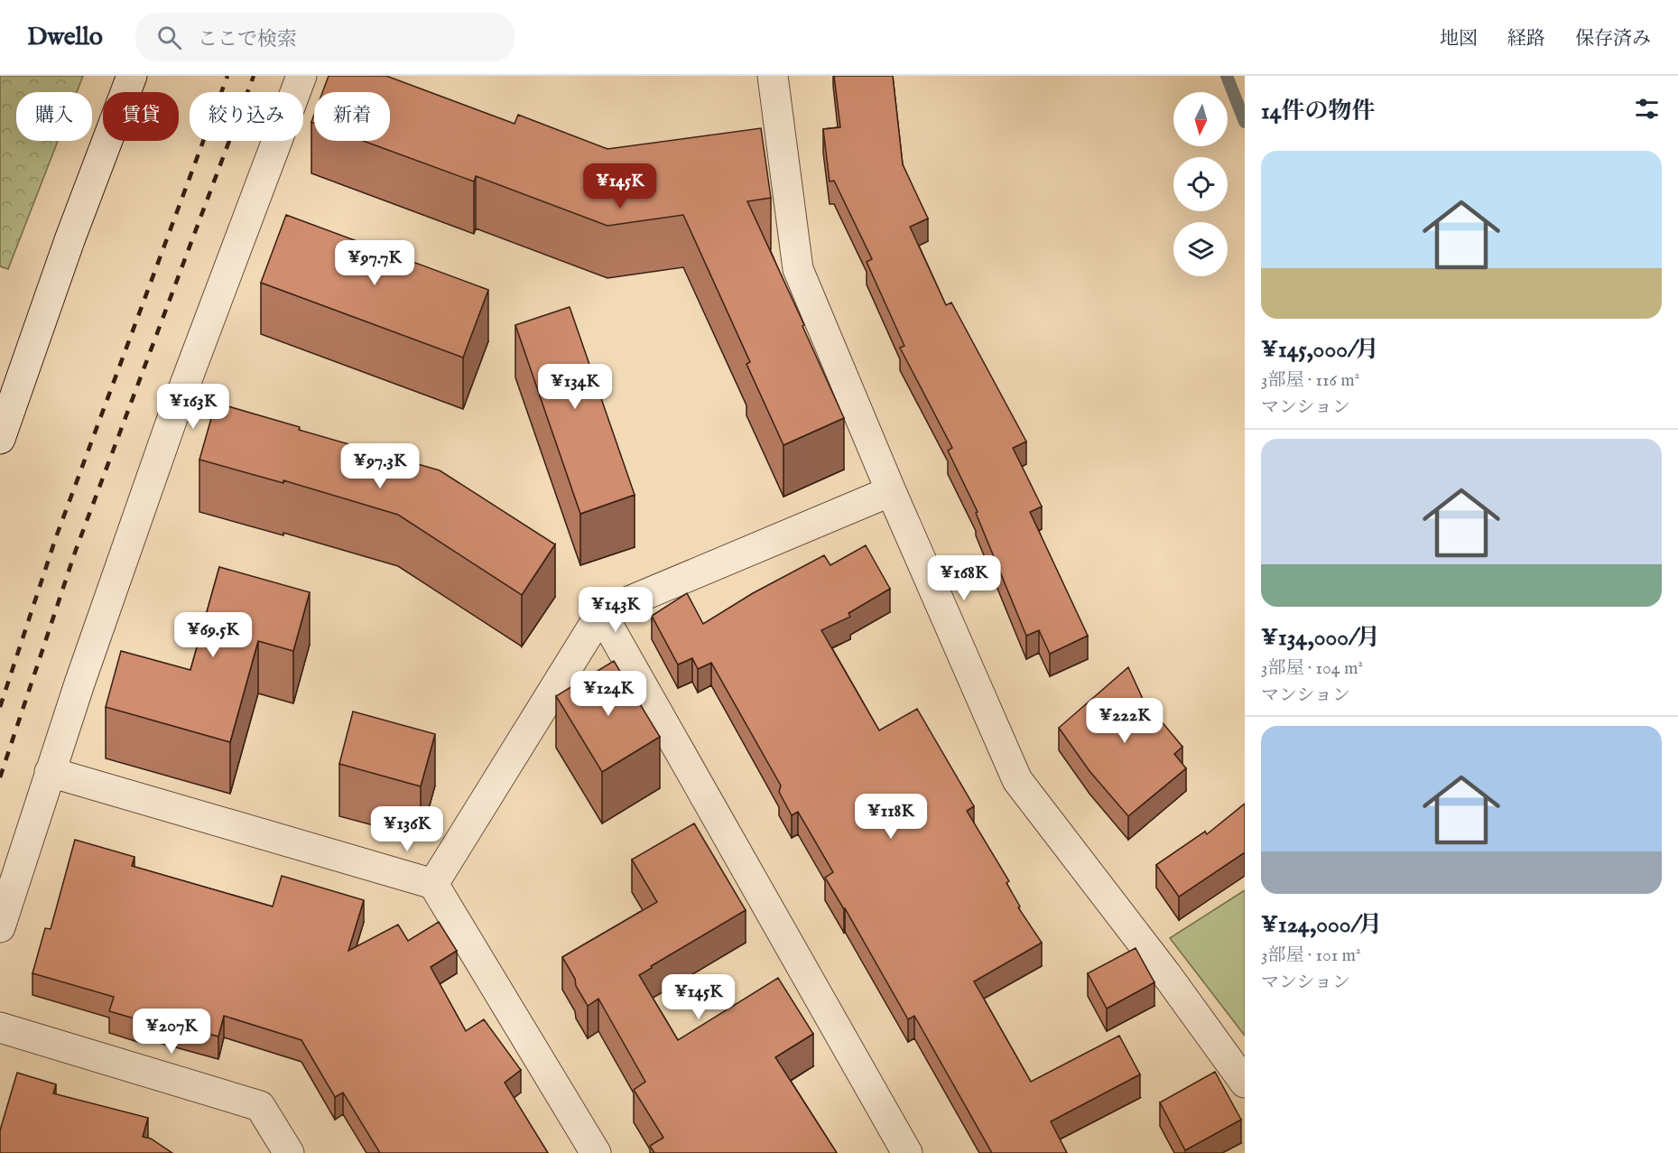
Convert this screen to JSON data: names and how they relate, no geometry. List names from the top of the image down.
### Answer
{
  "north": "bottom",
  "page": {
    "header": "Dwello",
    "search": "ここで検索",
    "nav": ["地図", "経路", "保存済み"],
    "heading": "14件の物件",
    "chip": [
      "購入",
      "賃貸",
      "絞り込み",
      "新着"
    ],
    "list": [
      {
        "name": "¥145,000/月",
        "note": "3部屋 · 116 m² · マンション"
      },
      {
        "name": "¥134,000/月",
        "note": "3部屋 · 104 m² · マンション"
      },
      {
        "name": "¥124,000/月",
        "note": "3部屋 · 101 m² · マンション"
      }
    ],
    "price": [
      "¥145K",
      "¥97.7K",
      "¥134K",
      "¥163K",
      "¥97.3K",
      "¥168K",
      "¥143K",
      "¥69.5K",
      "¥124K",
      "¥222K",
      "¥118K",
      "¥136K",
      "¥145K",
      "¥207K"
    ]
  }
}
